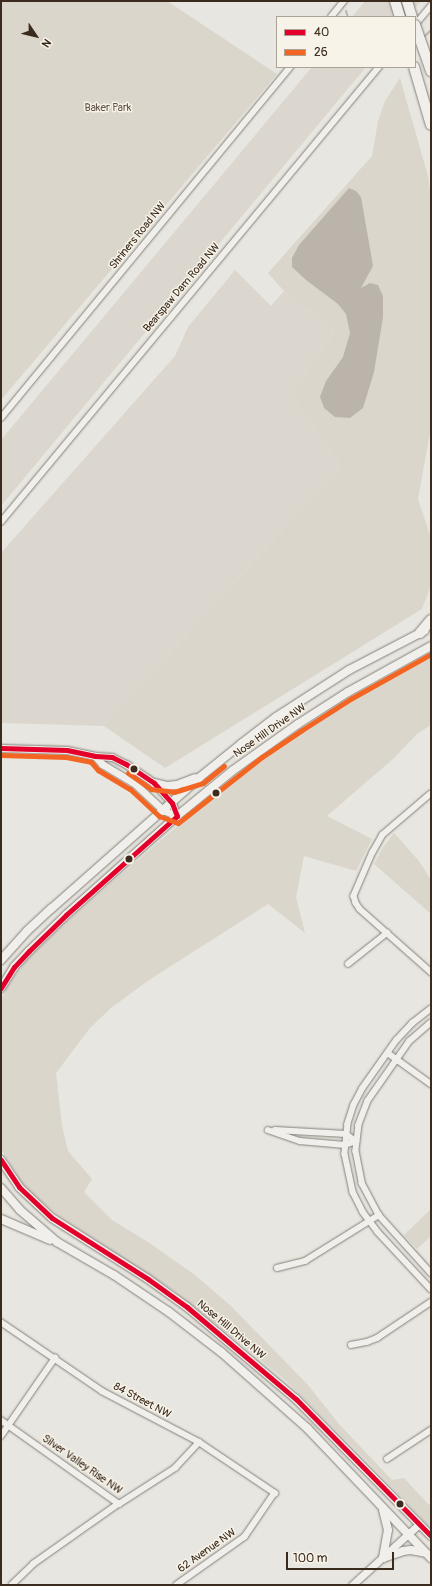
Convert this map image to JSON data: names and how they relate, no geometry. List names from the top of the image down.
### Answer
{
  "streets": {
    "main road": ["Nose Hill Drive NW"],
    "street": [
      "Shriners Road NW",
      "Bearspaw Dam Road NW",
      "84 Street NW",
      "Silver Valley Rise NW",
      "62 Avenue NW"
    ]
  },
  "crossings": [
    ["84 Street NW", "62 Avenue NW"]
  ],
  "parks": ["Baker Park"],
  "lines": ["transit line 26", "transit line 40"],
  "legend": ["40", "26"],
  "scale_bar": "100 m",
  "north": "bottom right"
}
